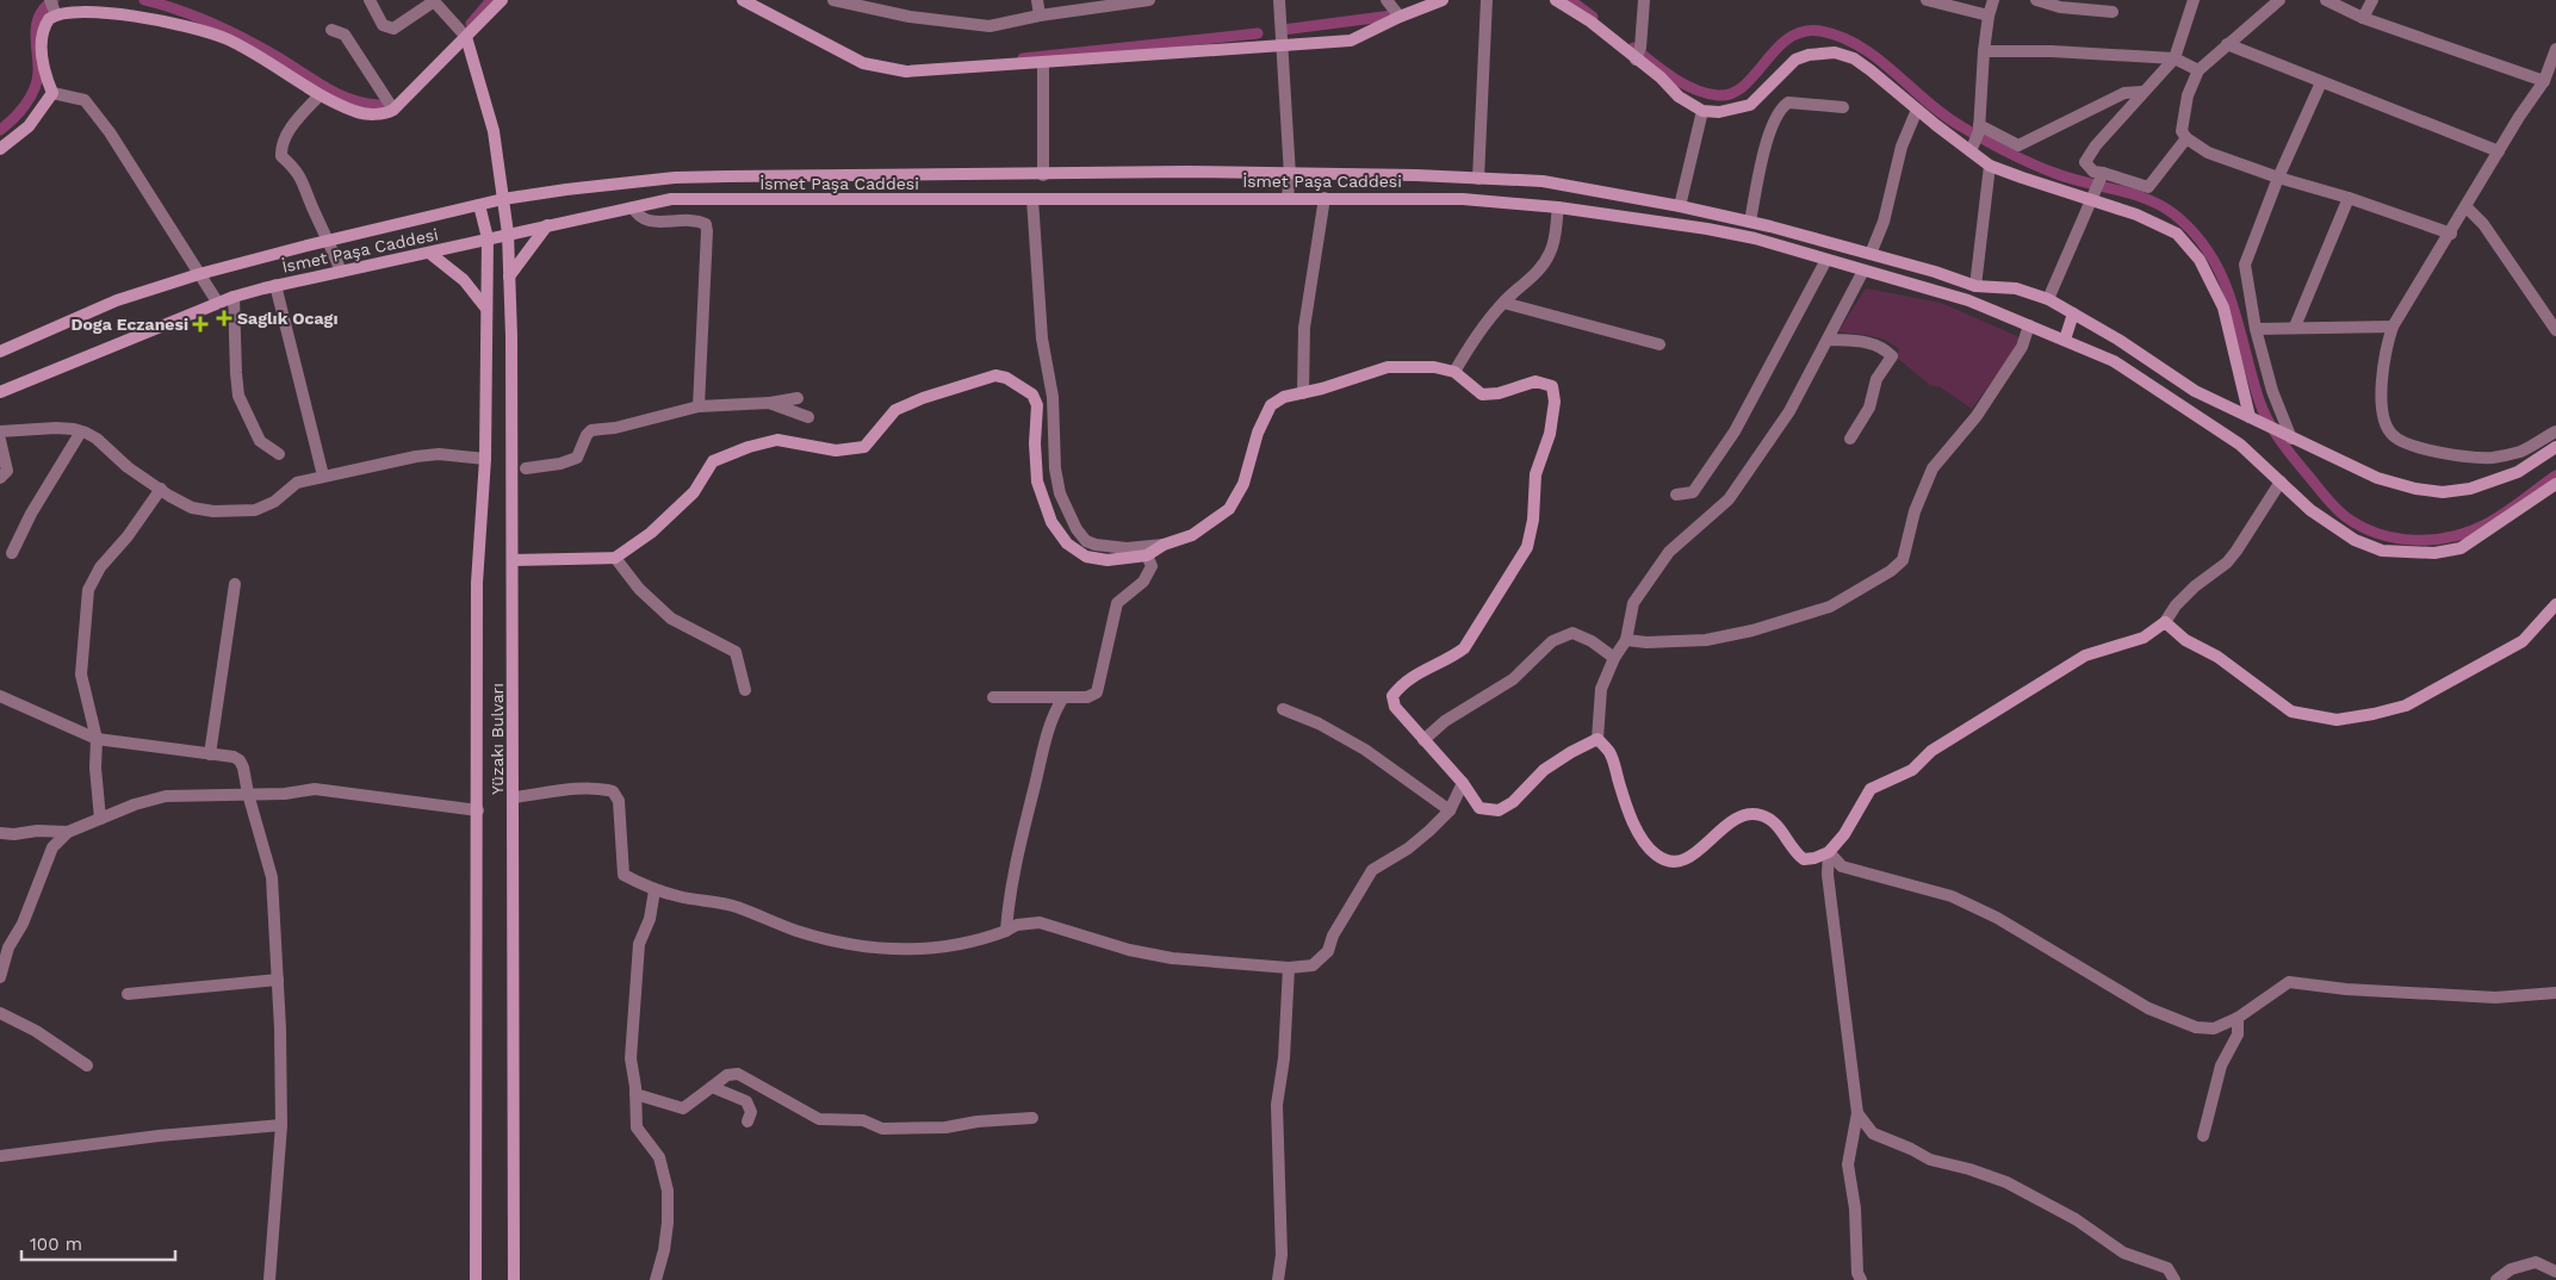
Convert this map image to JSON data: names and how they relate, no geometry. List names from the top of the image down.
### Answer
{
  "streets": {
    "main road": ["İsmet Paşa Caddesi", "Yüzakı Bulvarı"]
  },
  "crossings": [
    ["İsmet Paşa Caddesi", "Yüzakı Bulvarı"]
  ],
  "places": {
    "health": ["Saglık Ocagı", "Doga Eczanesi"]
  },
  "scale_bar": "100 m"
}
